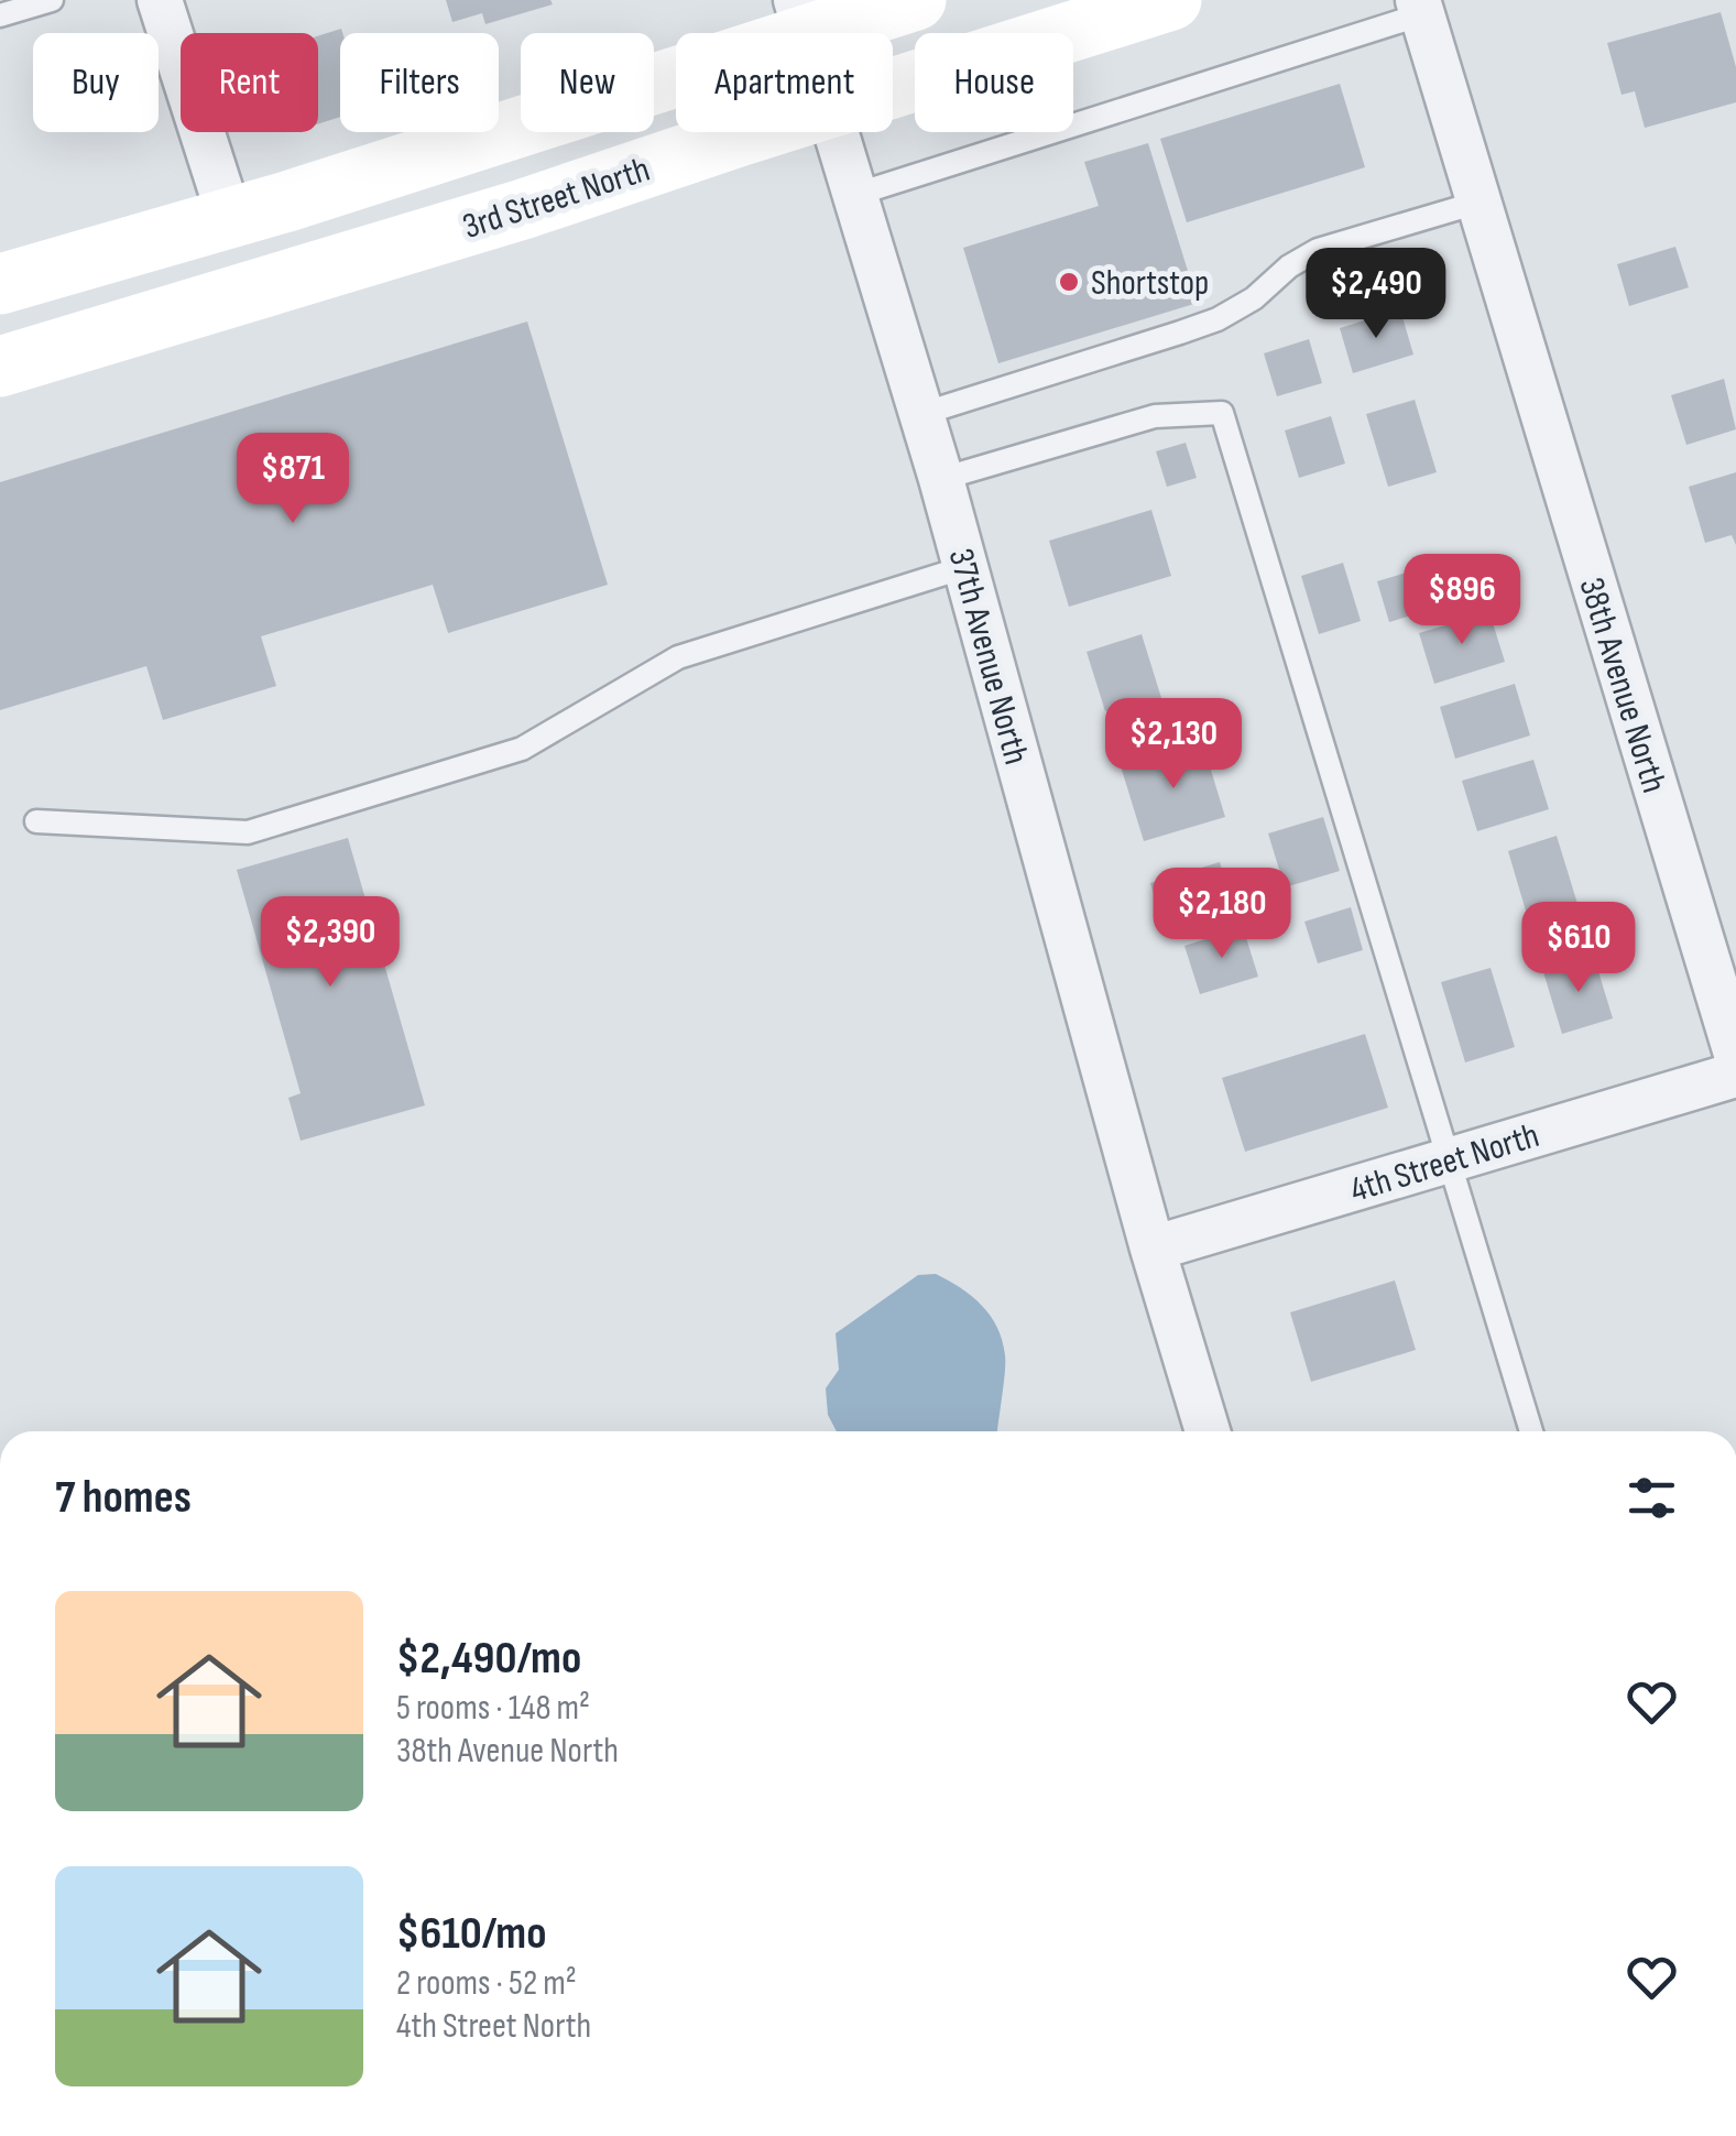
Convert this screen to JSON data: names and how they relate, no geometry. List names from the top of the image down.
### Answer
{
  "streets": {
    "main road": ["3rd Street North"],
    "street": ["37th Avenue North", "38th Avenue North", "4th Street North"]
  },
  "crossings": [
    ["37th Avenue North", "4th Street North"]
  ],
  "places": ["Shortstop"],
  "page": {
    "chip": [
      "Buy",
      "Rent",
      "Filters",
      "New",
      "Apartment",
      "House"
    ],
    "price": [
      "$2,490",
      "$871",
      "$896",
      "$2,130",
      "$2,180",
      "$2,390",
      "$610"
    ],
    "heading": "7 homes",
    "list": [
      {
        "name": "$2,490/mo",
        "note": "5 rooms · 148 m² · 38th Avenue North"
      },
      {
        "name": "$610/mo",
        "note": "2 rooms · 52 m² · 4th Street North"
      }
    ]
  }
}
